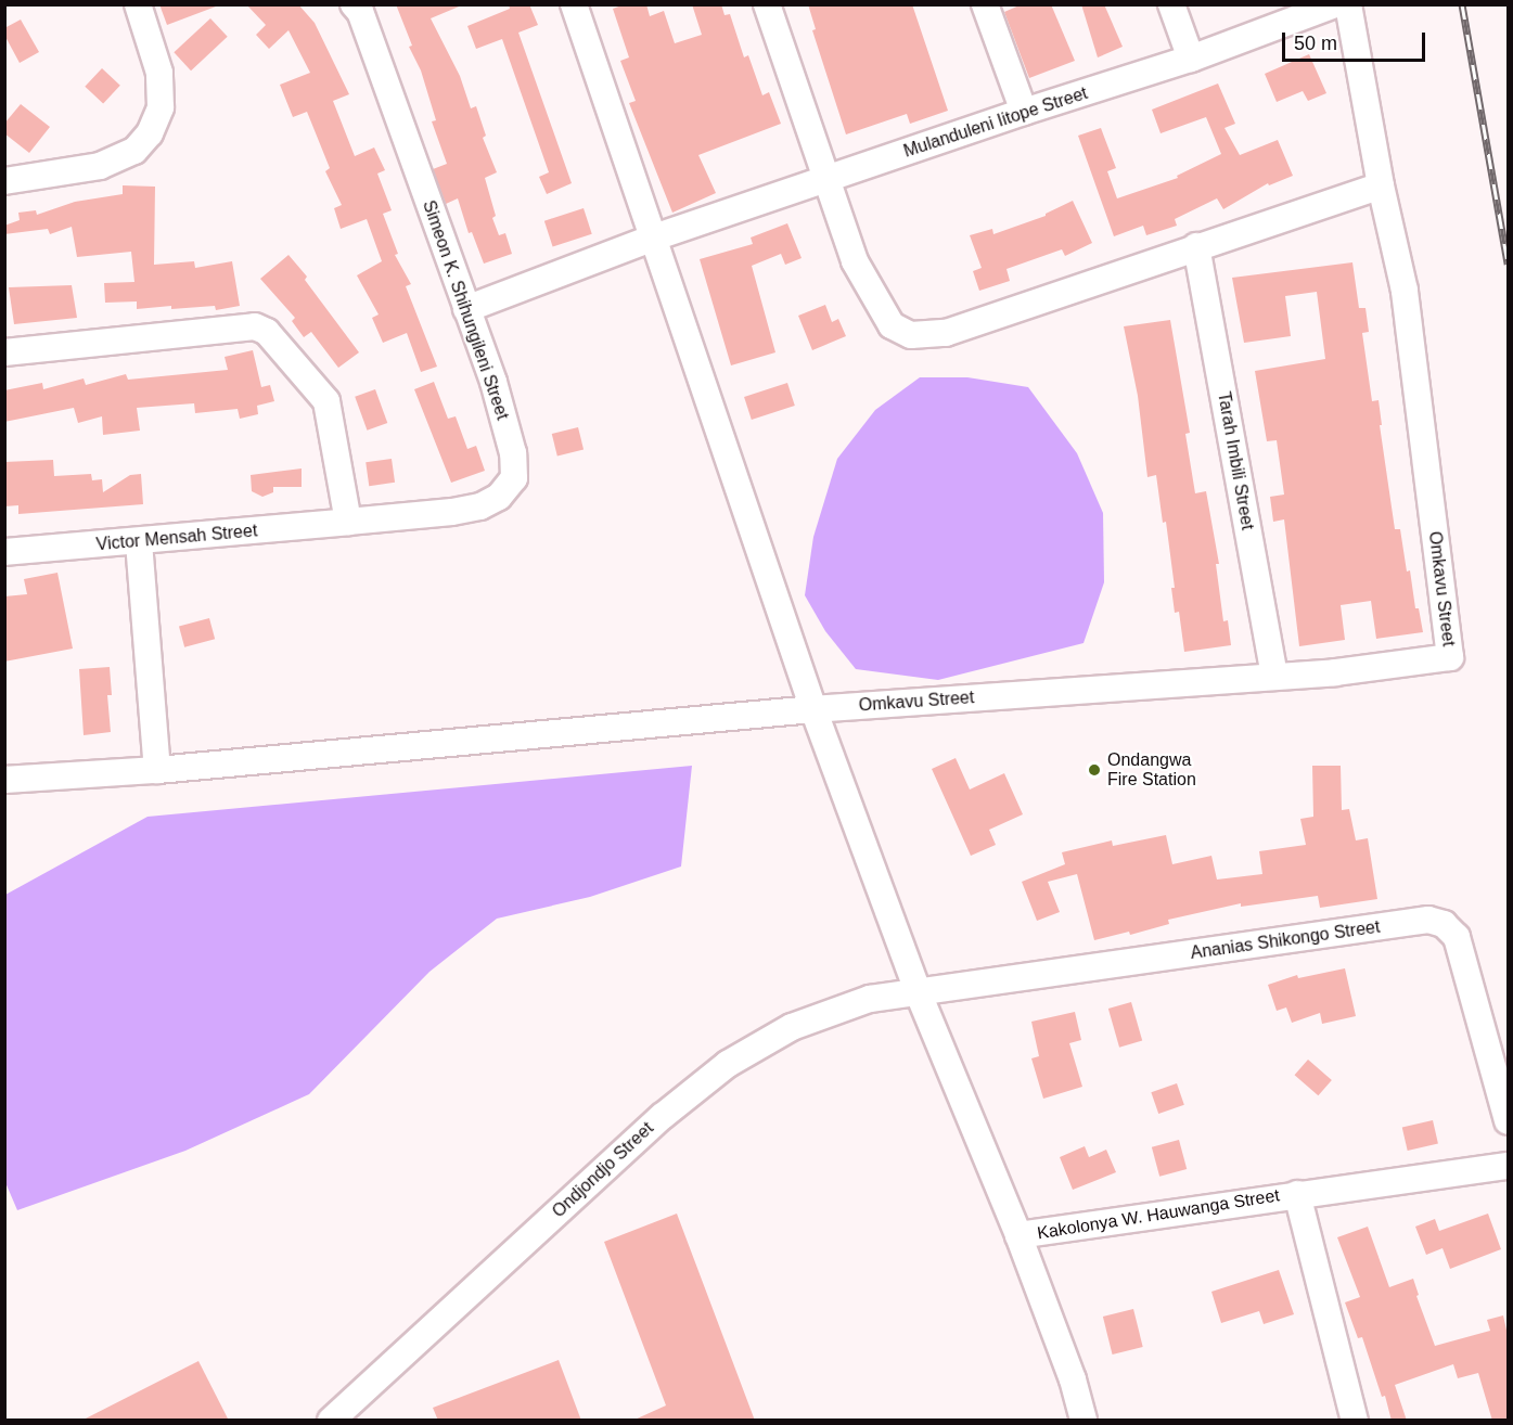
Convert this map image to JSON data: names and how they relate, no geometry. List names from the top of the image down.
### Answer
{
  "streets": {
    "street": [
      "Mulanduleni Iitope Street",
      "Simeon K. Shihungileni Street",
      "Tarah Imbili Street",
      "Victor Mensah Street",
      "Omkavu Street",
      "Ananias Shikongo Street",
      "Ondjondjo Street",
      "Kakolonya W. Hauwanga Street"
    ]
  },
  "crossings": [
    ["Mulanduleni Iitope Street", "Simeon K. Shihungileni Street"],
    ["Simeon K. Shihungileni Street", "Victor Mensah Street"],
    ["Tarah Imbili Street", "Omkavu Street"],
    ["Ananias Shikongo Street", "Ondjondjo Street"]
  ],
  "places": ["Ondangwa Fire Station"],
  "scale_bar": "50 m"
}
